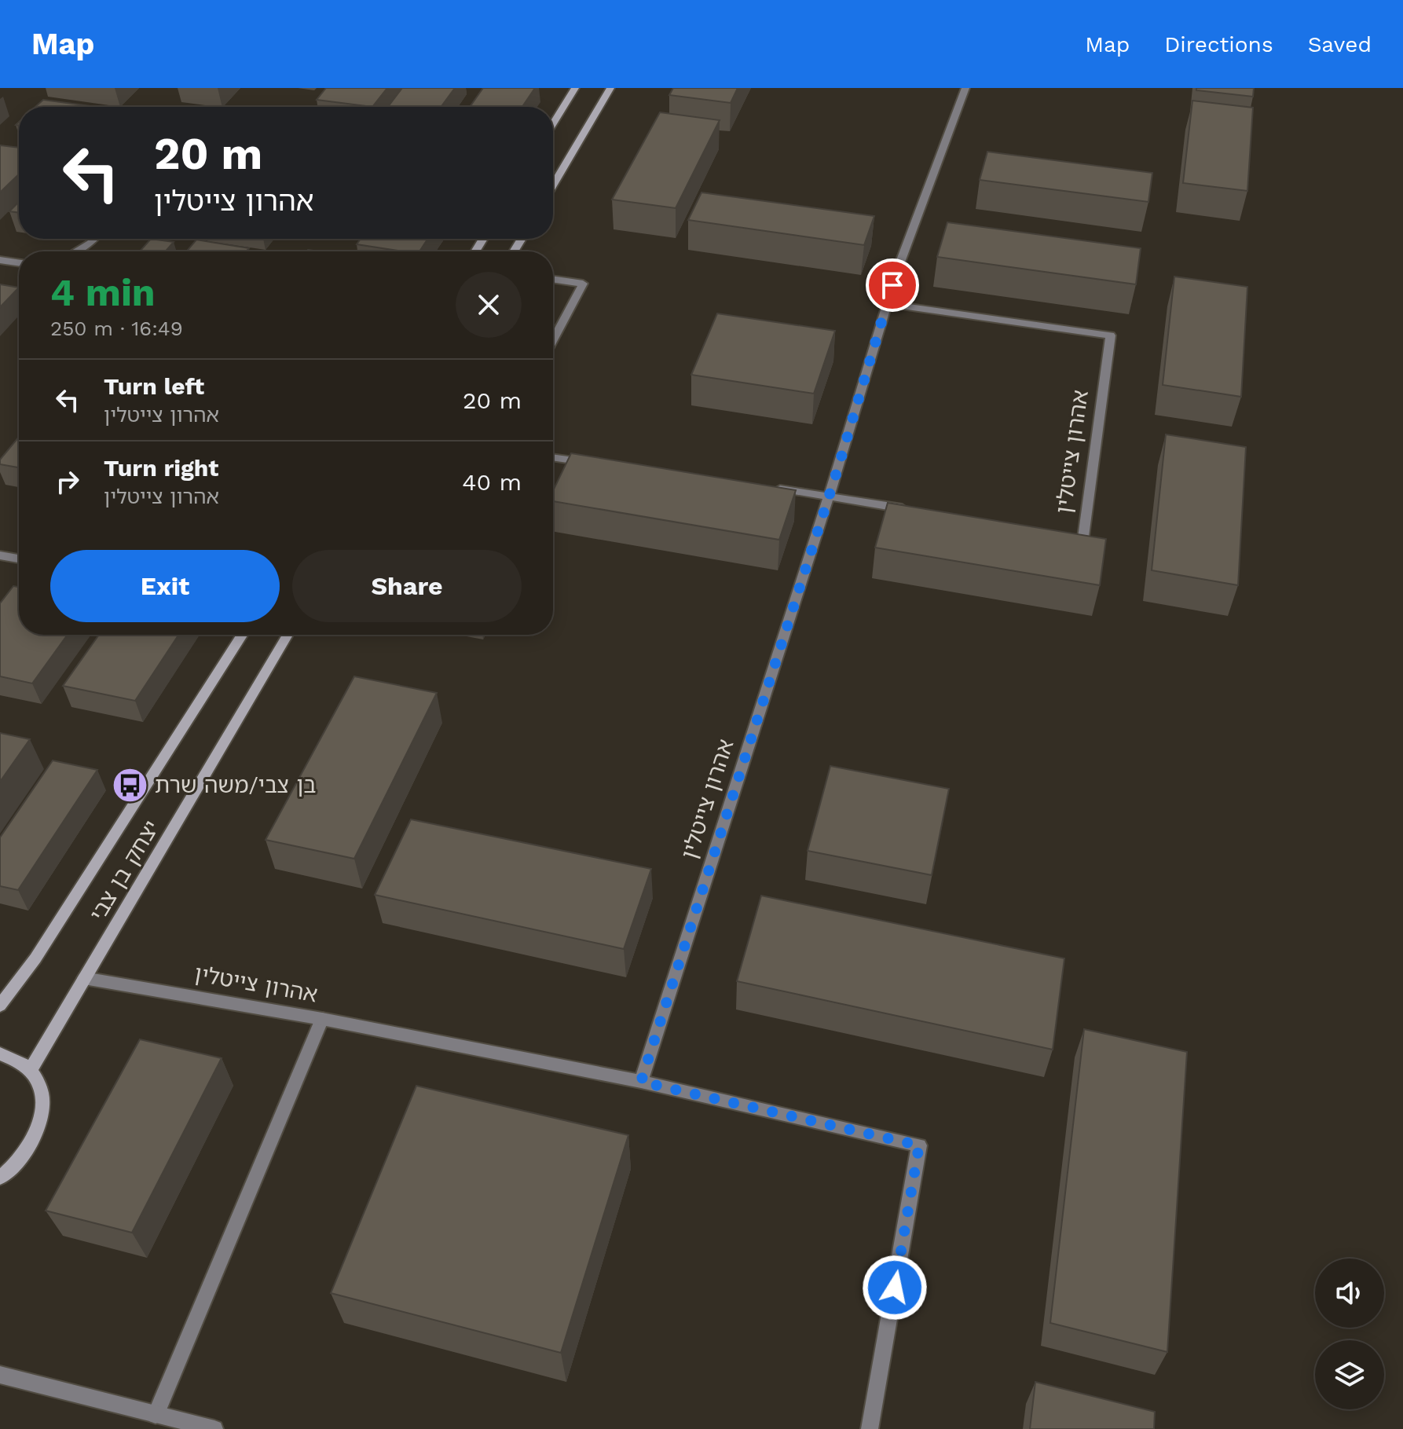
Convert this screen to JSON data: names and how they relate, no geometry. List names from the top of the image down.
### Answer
{
  "streets": {
    "street": ["אהרון צייטלין", "יצחק בן צבי"]
  },
  "crossings": [
    ["אהרון צייטלין", "יצחק בן צבי"]
  ],
  "places": {
    "bus stop": ["בן צבי/משה שרת"]
  },
  "page": {
    "header": "Map",
    "nav": ["Map", "Directions", "Saved"],
    "turn": ["20 m", "אהרון צייטלין"],
    "heading": ["4 min", "250 m · 16:49"],
    "list": [
      {
        "name": "Turn left",
        "note": "אהרון צייטלין",
        "value": "20 m"
      },
      {
        "name": "Turn right",
        "note": "אהרון צייטלין",
        "value": "40 m"
      }
    ],
    "buttons": ["Exit", "Share"]
  }
}
